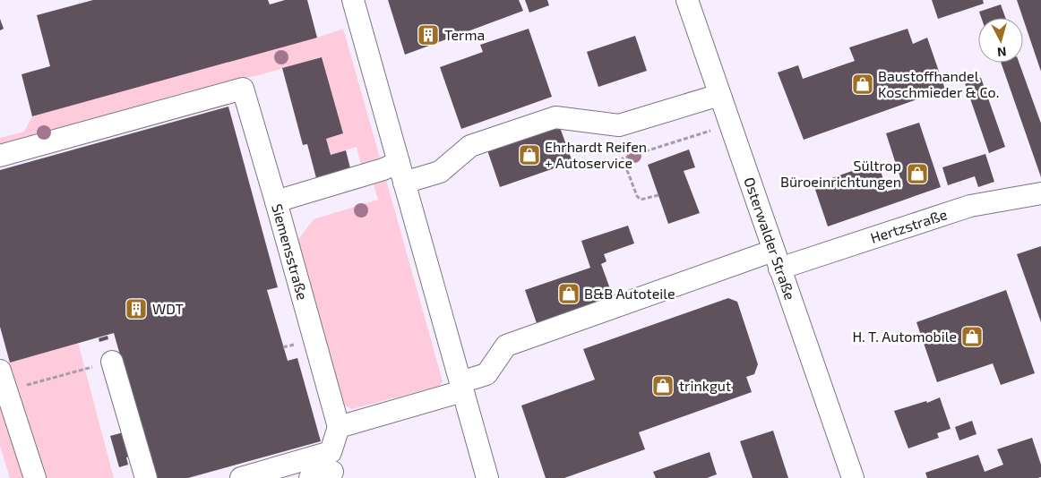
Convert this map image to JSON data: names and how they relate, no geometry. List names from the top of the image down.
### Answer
{
  "streets": {
    "street": ["Hertzstraße", "Osterwalder Straße", "Siemensstraße"]
  },
  "crossings": [
    ["Hertzstraße", "Osterwalder Straße"]
  ],
  "places": {
    "building": ["Terma", "WDT"],
    "shop": [
      "Baustoffhandel Koschmieder & Co.",
      "Ehrhardt Reifen + Autoservice",
      "Sültrop Büroeinrichtungen",
      "B&B Autoteile",
      "H. T. Automobile",
      "trinkgut"
    ]
  },
  "north": "bottom"
}
